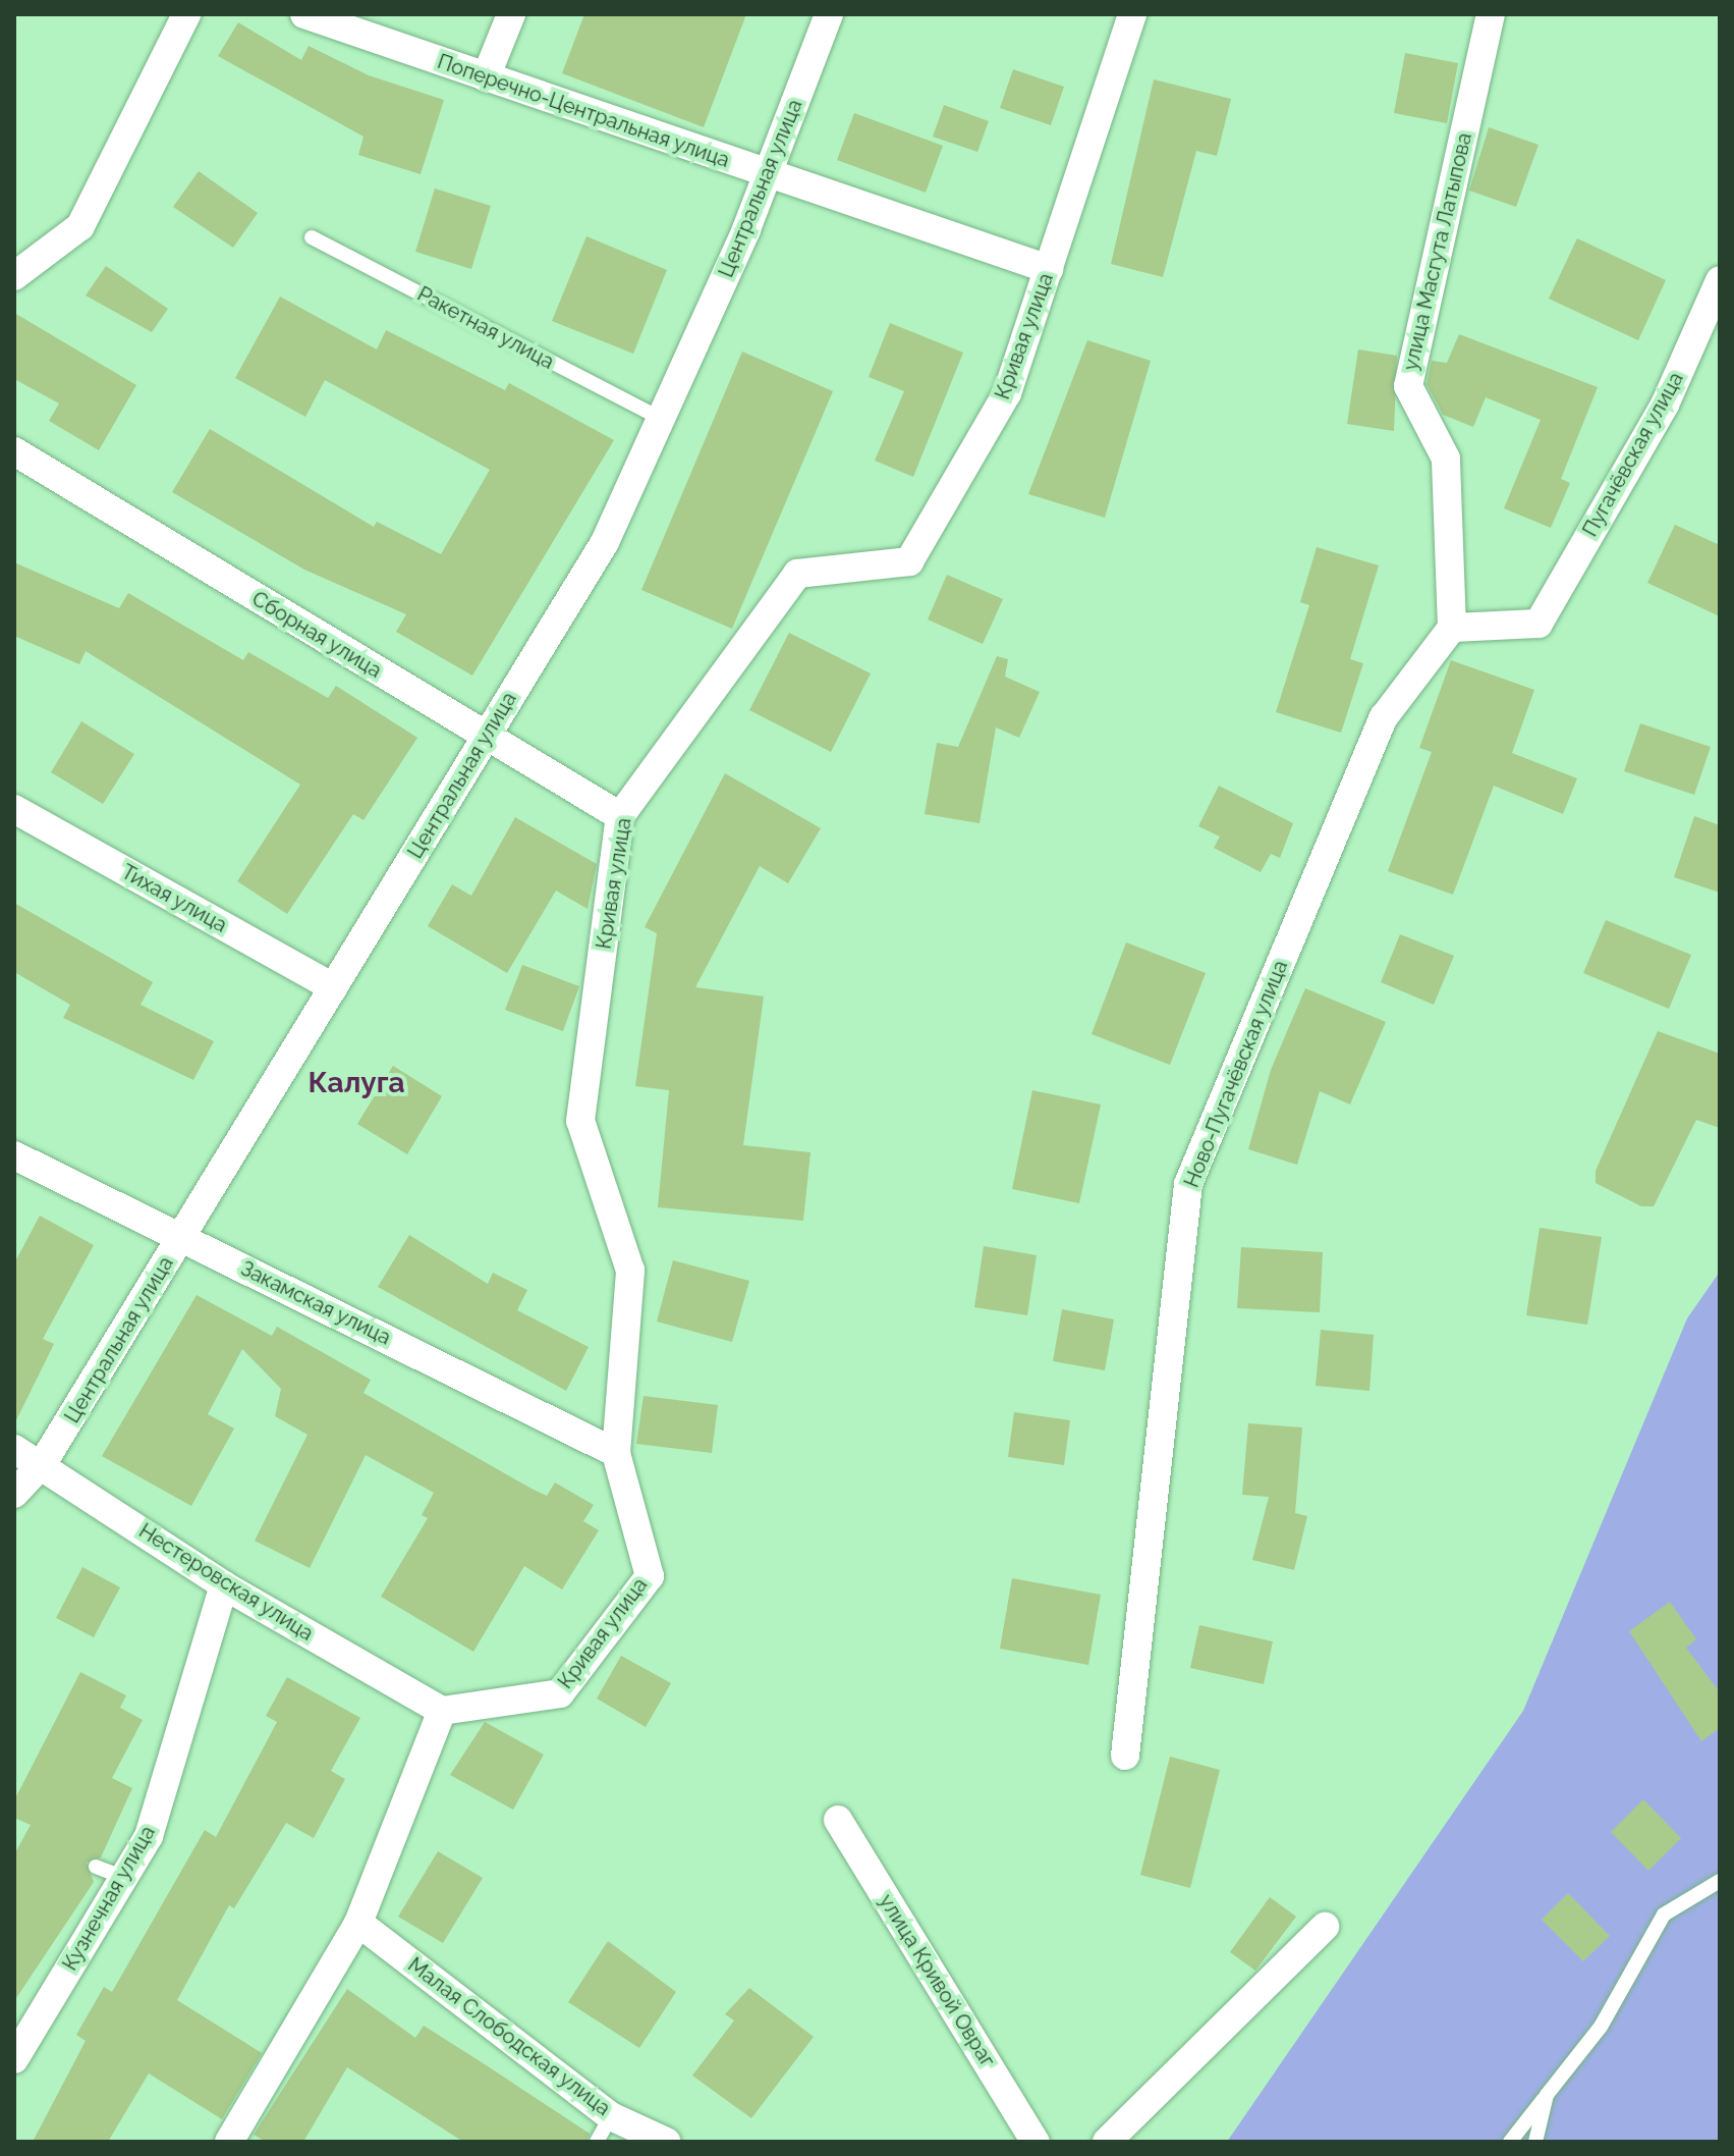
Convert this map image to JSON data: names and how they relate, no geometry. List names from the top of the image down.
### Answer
{
  "streets": {
    "street": [
      "Поперечно-Центральная улица",
      "Центральная улица",
      "улица Масгута Латыпова",
      "Кривая улица",
      "Пугачёвская улица",
      "Сборная улица",
      "Тихая улица",
      "Ново-Пугачёвская улица",
      "Закамская улица",
      "Нестеровская улица",
      "Кузнечная улица",
      "улица Кривой Овраг",
      "Малая Слободская улица"
    ],
    "lane": ["Ракетная улица"]
  },
  "crossings": [
    ["Поперечно-Центральная улица", "Центральная улица"],
    ["Поперечно-Центральная улица", "Кривая улица"],
    ["Центральная улица", "Ракетная улица"],
    ["Центральная улица", "Сборная улица"],
    ["Центральная улица", "Тихая улица"],
    ["Центральная улица", "Закамская улица"],
    ["Центральная улица", "Нестеровская улица"],
    ["улица Масгута Латыпова", "Пугачёвская улица"],
    ["улица Масгута Латыпова", "Ново-Пугачёвская улица"],
    ["Кривая улица", "Сборная улица"],
    ["Кривая улица", "Закамская улица"],
    ["Кривая улица", "Нестеровская улица"],
    ["Пугачёвская улица", "Ново-Пугачёвская улица"],
    ["Нестеровская улица", "Кузнечная улица"]
  ],
  "districts": ["Калуга"]
}
